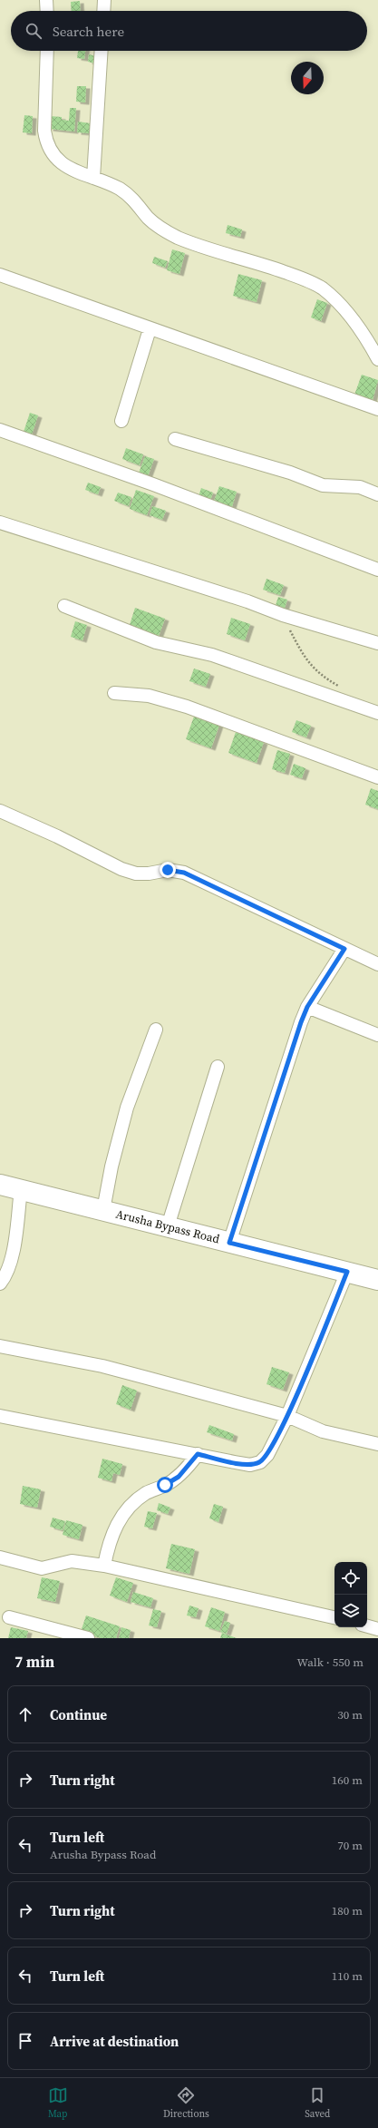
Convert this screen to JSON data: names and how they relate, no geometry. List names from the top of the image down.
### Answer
{
  "streets": {
    "main road": ["Arusha Bypass Road"]
  },
  "north": "bottom",
  "page": {
    "search": "Search here",
    "heading": ["7 min", "Walk · 550 m"],
    "list": [
      ["Continue", "30 m"],
      ["Turn right", "160 m"],
      ["Turn left", "Arusha Bypass Road", "70 m"],
      ["Turn right", "180 m"],
      ["Turn left", "110 m"],
      "Arrive at destination"
    ],
    "nav": ["Map", "Directions", "Saved"]
  }
}
